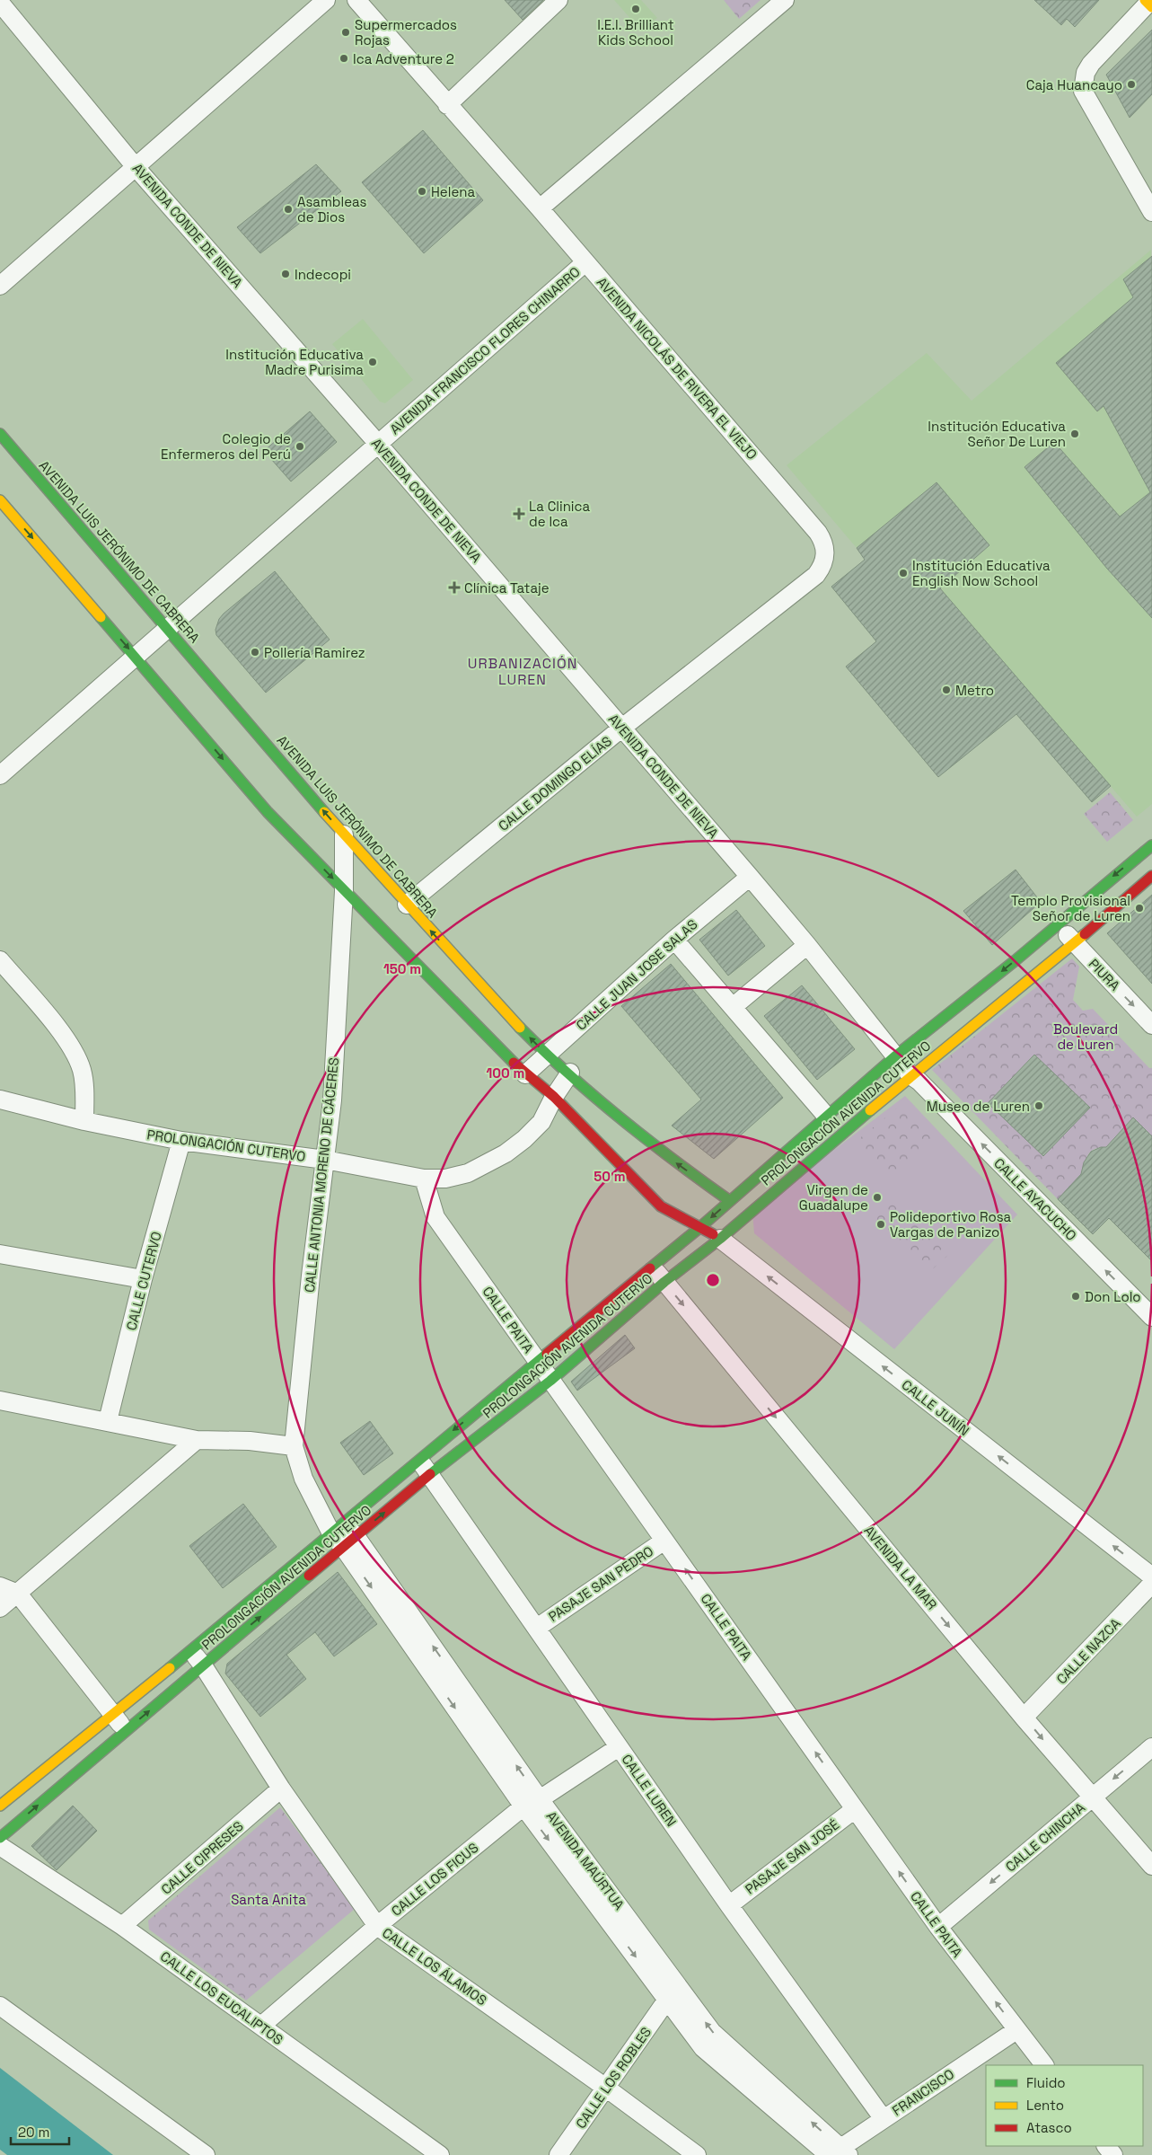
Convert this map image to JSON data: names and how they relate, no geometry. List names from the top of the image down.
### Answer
{
  "streets": {
    "street": [
      "AVENIDA CONDE DE NIEVA",
      "AVENIDA FRANCISCO FLORES CHINARRO",
      "AVENIDA NICOLÁS DE RIVERA EL VIEJO",
      "AVENIDA LUIS JERÓNIMO DE CABRERA",
      "CALLE DOMINGO ELÍAS",
      "CALLE JUAN JOSE SALAS",
      "PIURA",
      "PROLONGACIÓN AVENIDA CUTERVO",
      "PROLONGACIÓN CUTERVO",
      "CALLE ANTONIA MORENO DE CÁCERES",
      "CALLE AYACUCHO",
      "CALLE CUTERVO",
      "CALLE PAITA",
      "CALLE JUNÍN",
      "AVENIDA LA MAR",
      "PASAJE SAN PEDRO",
      "CALLE NAZCA",
      "CALLE LUREN",
      "CALLE CHINCHA",
      "PASAJE SAN JOSÉ",
      "CALLE CIPRESES",
      "AVENIDA MAÚRTUA",
      "CALLE LOS FICUS",
      "CALLE LOS ÁLAMOS",
      "CALLE LOS EUCALIPTOS",
      "CALLE LOS ROBLES",
      "FRANCISCO"
    ]
  },
  "crossings": [
    ["AVENIDA CONDE DE NIEVA", "AVENIDA FRANCISCO FLORES CHINARRO"],
    ["AVENIDA CONDE DE NIEVA", "CALLE DOMINGO ELÍAS"],
    ["AVENIDA CONDE DE NIEVA", "CALLE JUAN JOSE SALAS"],
    ["AVENIDA CONDE DE NIEVA", "PROLONGACIÓN AVENIDA CUTERVO"],
    ["AVENIDA CONDE DE NIEVA", "CALLE AYACUCHO"],
    ["AVENIDA FRANCISCO FLORES CHINARRO", "AVENIDA NICOLÁS DE RIVERA EL VIEJO"],
    ["AVENIDA FRANCISCO FLORES CHINARRO", "AVENIDA LUIS JERÓNIMO DE CABRERA"],
    ["AVENIDA NICOLÁS DE RIVERA EL VIEJO", "CALLE DOMINGO ELÍAS"],
    ["AVENIDA LUIS JERÓNIMO DE CABRERA", "CALLE DOMINGO ELÍAS"],
    ["AVENIDA LUIS JERÓNIMO DE CABRERA", "CALLE JUAN JOSE SALAS"],
    ["AVENIDA LUIS JERÓNIMO DE CABRERA", "PROLONGACIÓN AVENIDA CUTERVO"],
    ["AVENIDA LUIS JERÓNIMO DE CABRERA", "PROLONGACIÓN CUTERVO"],
    ["AVENIDA LUIS JERÓNIMO DE CABRERA", "CALLE ANTONIA MORENO DE CÁCERES"],
    ["PIURA", "PROLONGACIÓN AVENIDA CUTERVO"],
    ["PROLONGACIÓN AVENIDA CUTERVO", "CALLE ANTONIA MORENO DE CÁCERES"],
    ["PROLONGACIÓN AVENIDA CUTERVO", "CALLE AYACUCHO"],
    ["PROLONGACIÓN AVENIDA CUTERVO", "CALLE PAITA"],
    ["PROLONGACIÓN AVENIDA CUTERVO", "CALLE JUNÍN"],
    ["PROLONGACIÓN AVENIDA CUTERVO", "AVENIDA LA MAR"],
    ["PROLONGACIÓN AVENIDA CUTERVO", "CALLE LUREN"],
    ["PROLONGACIÓN AVENIDA CUTERVO", "AVENIDA MAÚRTUA"],
    ["PROLONGACIÓN AVENIDA CUTERVO", "CALLE LOS ÁLAMOS"],
    ["PROLONGACIÓN CUTERVO", "CALLE ANTONIA MORENO DE CÁCERES"],
    ["PROLONGACIÓN CUTERVO", "CALLE CUTERVO"],
    ["PROLONGACIÓN CUTERVO", "CALLE PAITA"],
    ["CALLE ANTONIA MORENO DE CÁCERES", "AVENIDA MAÚRTUA"],
    ["CALLE PAITA", "PASAJE SAN PEDRO"],
    ["CALLE PAITA", "CALLE CHINCHA"],
    ["CALLE PAITA", "PASAJE SAN JOSÉ"],
    ["CALLE PAITA", "FRANCISCO"],
    ["AVENIDA LA MAR", "CALLE NAZCA"],
    ["AVENIDA LA MAR", "CALLE CHINCHA"],
    ["PASAJE SAN PEDRO", "CALLE LUREN"],
    ["CALLE LUREN", "PASAJE SAN JOSÉ"],
    ["CALLE LUREN", "CALLE LOS FICUS"],
    ["CALLE LUREN", "FRANCISCO"],
    ["CALLE CIPRESES", "CALLE LOS ÁLAMOS"],
    ["CALLE CIPRESES", "CALLE LOS EUCALIPTOS"],
    ["AVENIDA MAÚRTUA", "CALLE LOS FICUS"],
    ["AVENIDA MAÚRTUA", "CALLE LOS ROBLES"],
    ["AVENIDA MAÚRTUA", "FRANCISCO"],
    ["CALLE LOS FICUS", "CALLE LOS ÁLAMOS"],
    ["CALLE LOS FICUS", "CALLE LOS EUCALIPTOS"],
    ["CALLE LOS ÁLAMOS", "CALLE LOS ROBLES"]
  ],
  "one_way": [
    "PIURA",
    "CALLE AYACUCHO",
    "CALLE PAITA",
    "CALLE JUNÍN",
    "AVENIDA LA MAR",
    "CALLE CHINCHA"
  ],
  "districts": ["URBANIZACIÓN LUREN"],
  "parks": ["Boulevard de Luren", "Santa Anita"],
  "places": {
    "other": [
      "I.E.I. Brilliant Kids School",
      "Supermercados Rojas",
      "Ica Adventure 2",
      "Caja Huancayo",
      "Helena",
      "Asambleas de Dios",
      "Indecopi",
      "Institución Educativa Madre Purisima",
      "Institución Educativa Señor De Luren",
      "Colegio de Enfermeros del Perú",
      "Institución Educativa English Now School",
      "Pollería Ramirez",
      "Metro",
      "Templo Provisional Señor de Luren",
      "Museo de Luren",
      "Virgen de Guadalupe",
      "Polideportivo Rosa Vargas de Panizo",
      "Don Lolo"
    ],
    "health": ["La Clinica de Ica", "Clínica Tataje"]
  },
  "legend": ["Fluido", "Lento", "Atasco"],
  "scale_bar": "20 m",
  "rings": ["150 m", "100 m", "50 m"]
}
